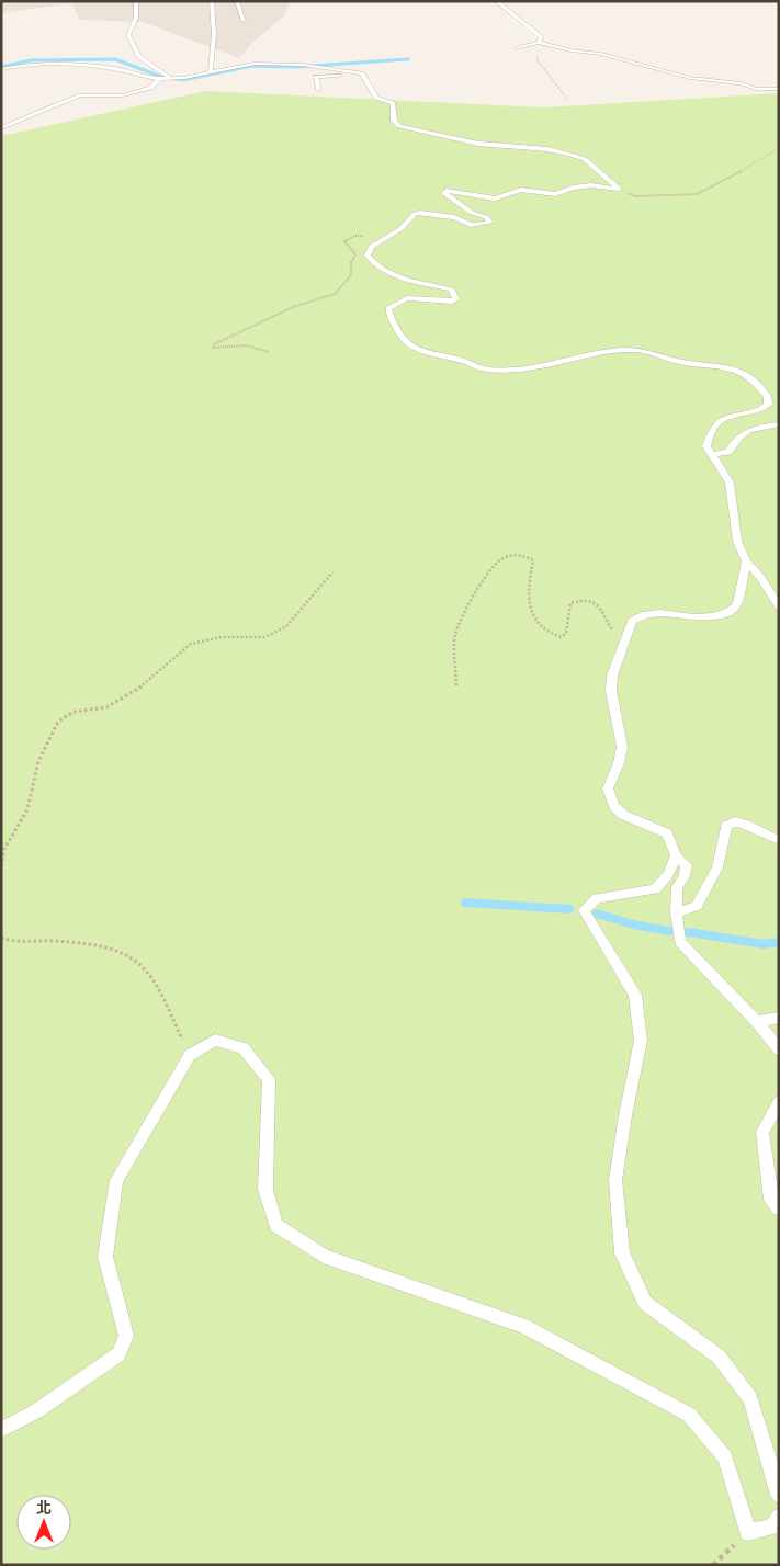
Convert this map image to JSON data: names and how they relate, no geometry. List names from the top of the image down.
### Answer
{
  "north": "top"
}
